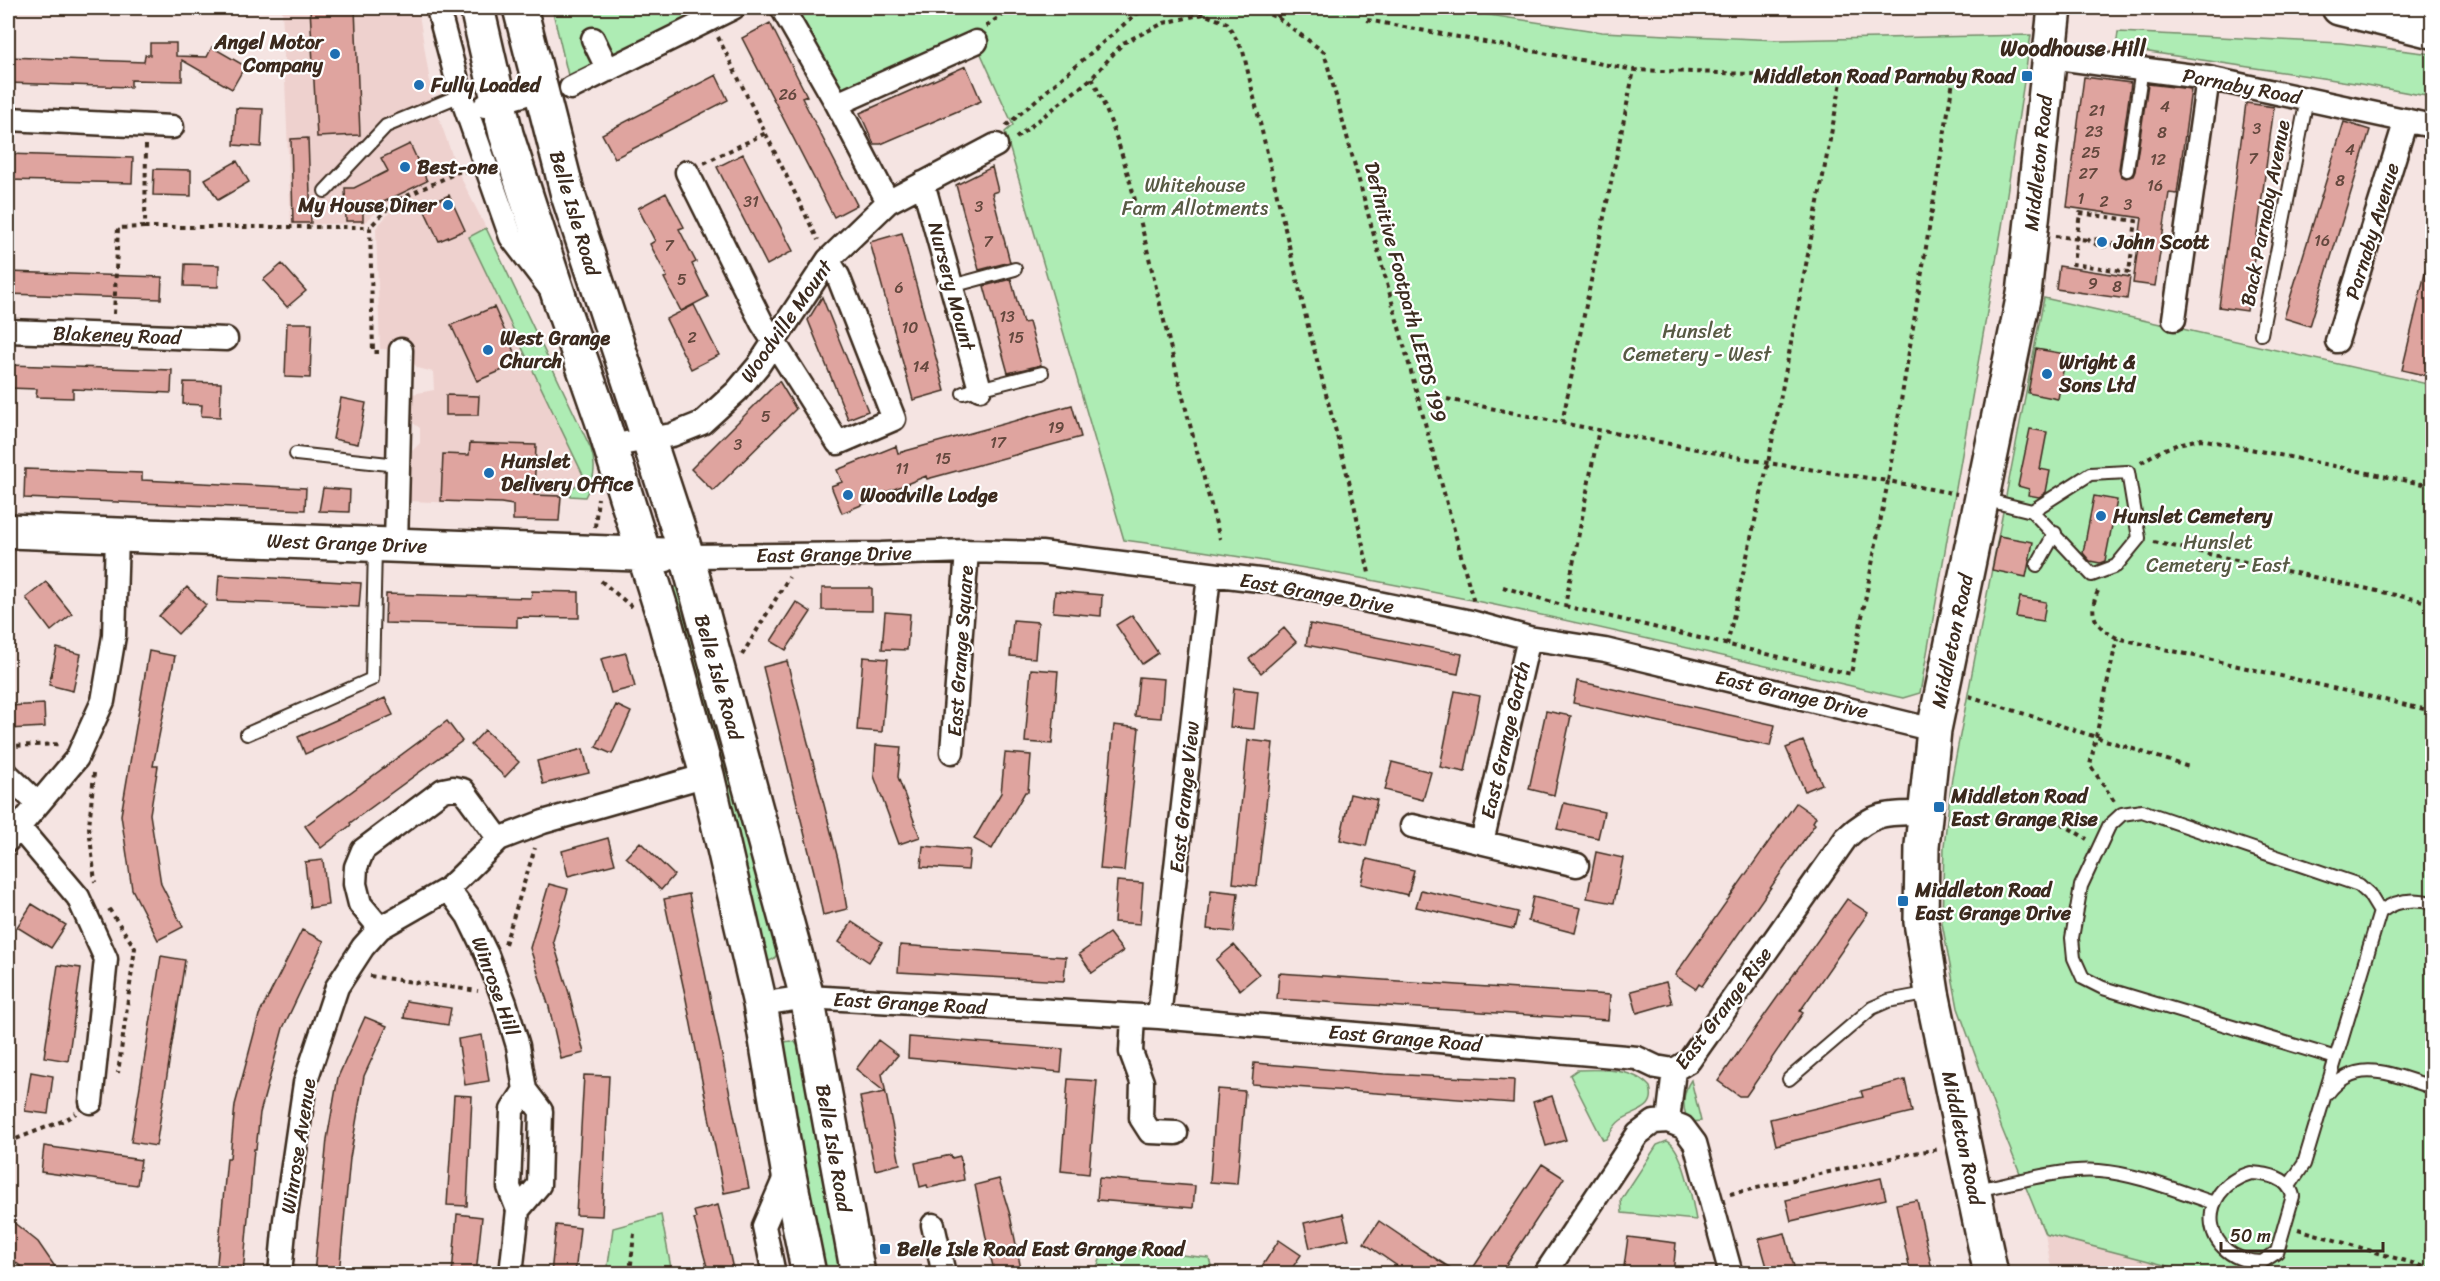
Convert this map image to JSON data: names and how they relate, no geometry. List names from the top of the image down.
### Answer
{
  "streets": {
    "main road": ["Middleton Road", "Belle Isle Road", "West Grange Drive"],
    "street": [
      "Parnaby Road",
      "Parnaby Avenue",
      "Nursery Mount",
      "Woodville Mount",
      "Blakeney Road",
      "East Grange Drive",
      "East Grange Square",
      "East Grange Garth",
      "East Grange View",
      "Winrose Hill",
      "East Grange Road",
      "East Grange Rise",
      "Winrose Avenue"
    ],
    "lane": ["Back Parnaby Avenue"],
    "path": ["Definitive Footpath LEEDS 199"]
  },
  "crossings": [
    ["Parnaby Road", "Middleton Road"],
    ["Parnaby Road", "Back Parnaby Avenue"],
    ["Parnaby Road", "Parnaby Avenue"],
    ["Middleton Road", "East Grange Drive"],
    ["Middleton Road", "East Grange Rise"],
    ["Belle Isle Road", "Woodville Mount"],
    ["Belle Isle Road", "West Grange Drive"],
    ["Belle Isle Road", "East Grange Drive"],
    ["Belle Isle Road", "East Grange Road"],
    ["Belle Isle Road", "Winrose Avenue"],
    ["Nursery Mount", "Woodville Mount"],
    ["Definitive Footpath LEEDS 199", "East Grange Drive"],
    ["West Grange Drive", "East Grange Drive"],
    ["East Grange Drive", "East Grange Square"],
    ["East Grange Drive", "East Grange Garth"],
    ["East Grange Drive", "East Grange View"],
    ["East Grange View", "East Grange Road"],
    ["Winrose Hill", "Winrose Avenue"],
    ["East Grange Road", "East Grange Rise"]
  ],
  "districts": ["Woodhouse Hill"],
  "parks": ["Whitehouse Farm Allotments", "Hunslet Cemetery - West", "Hunslet Cemetery - East"],
  "places": {
    "other": [
      "Angel Motor Company",
      "Fully Loaded",
      "Best-one",
      "My House Diner",
      "John Scott",
      "West Grange Church",
      "Wright & Sons Ltd",
      "Hunslet Delivery Office",
      "Woodville Lodge",
      "Hunslet Cemetery"
    ],
    "transit": [
      "Middleton Road Parnaby Road",
      "Middleton Road East Grange Rise",
      "Middleton Road East Grange Drive",
      "Belle Isle Road East Grange Road"
    ]
  },
  "house_numbers": [
    "26",
    "4",
    "21",
    "3",
    "23",
    "8",
    "4",
    "25",
    "7",
    "12",
    "27",
    "8",
    "16",
    "1",
    "31",
    "2",
    "3",
    "3",
    "16",
    "7",
    "7",
    "5",
    "9",
    "8",
    "6",
    "13",
    "10",
    "2",
    "15",
    "14",
    "5",
    "19",
    "17",
    "3",
    "15",
    "11"
  ],
  "scale_bar": "50 m"
}
